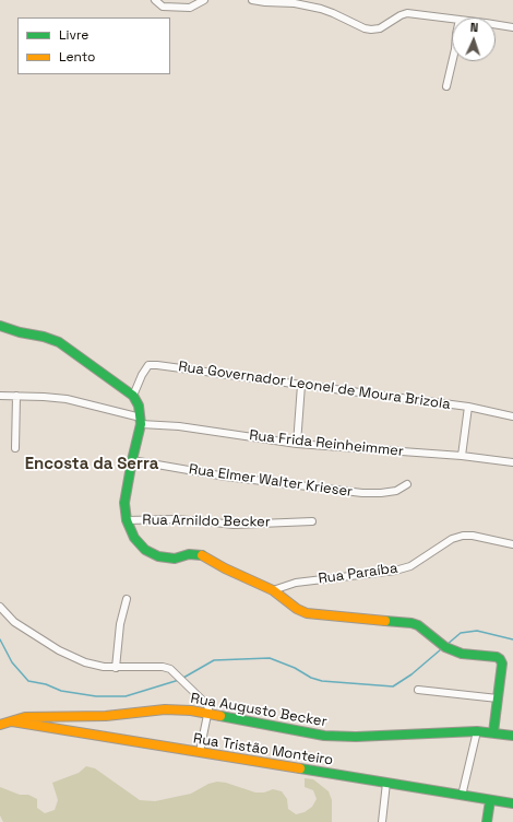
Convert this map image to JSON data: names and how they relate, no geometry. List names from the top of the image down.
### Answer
{
  "streets": {
    "street": [
      "Rua Governador Leonel de Moura Brizola",
      "Rua Frida Reinheimmer",
      "Rua Elmer Walter Krieser",
      "Rua Arnildo Becker",
      "Rua Paraíba",
      "Rua Augusto Becker",
      "Rua Tristão Monteiro"
    ]
  },
  "crossings": [
    ["Rua Augusto Becker", "Rua Tristão Monteiro"]
  ],
  "districts": ["Encosta da Serra"],
  "legend": ["Livre", "Lento"],
  "north": "top"
}
